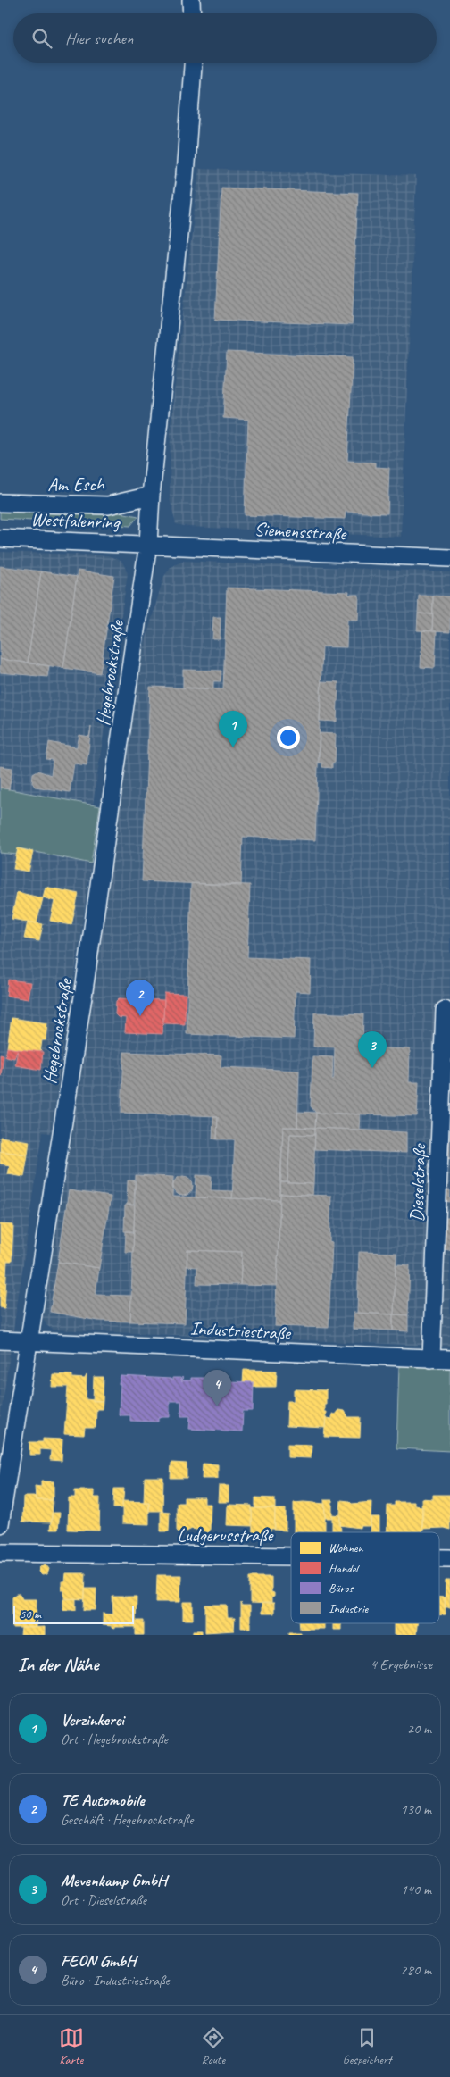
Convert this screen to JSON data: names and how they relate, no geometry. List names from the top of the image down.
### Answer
{
  "streets": {
    "street": [
      "Am Esch",
      "Westfalenring",
      "Siemensstraße",
      "Hegebrockstraße",
      "Dieselstraße",
      "Industriestraße",
      "Ludgerusstraße"
    ]
  },
  "crossings": [
    ["Am Esch", "Hegebrockstraße"],
    ["Westfalenring", "Siemensstraße"],
    ["Westfalenring", "Hegebrockstraße"],
    ["Siemensstraße", "Hegebrockstraße"],
    ["Hegebrockstraße", "Industriestraße"],
    ["Dieselstraße", "Industriestraße"]
  ],
  "legend": [
    "Wohnen",
    "Handel",
    "Büros",
    "Industrie"
  ],
  "scale_bar": "50 m",
  "page": {
    "search": "Hier suchen",
    "pins": [
      "1",
      "2",
      "3",
      "4"
    ],
    "scale": "50 m",
    "heading": ["In der Nähe", "4 Ergebnisse"],
    "list": [
      {
        "mark": "1",
        "name": "Verzinkerei",
        "note": "Ort · Hegebrockstraße",
        "value": "20 m"
      },
      {
        "mark": "2",
        "name": "TE Automobile",
        "note": "Geschäft · Hegebrockstraße",
        "value": "130 m"
      },
      {
        "mark": "3",
        "name": "Mevenkamp GmbH",
        "note": "Ort · Dieselstraße",
        "value": "140 m"
      },
      {
        "mark": "4",
        "name": "FEON GmbH",
        "note": "Büro · Industriestraße",
        "value": "280 m"
      }
    ],
    "nav": ["Karte", "Route", "Gespeichert"]
  }
}
